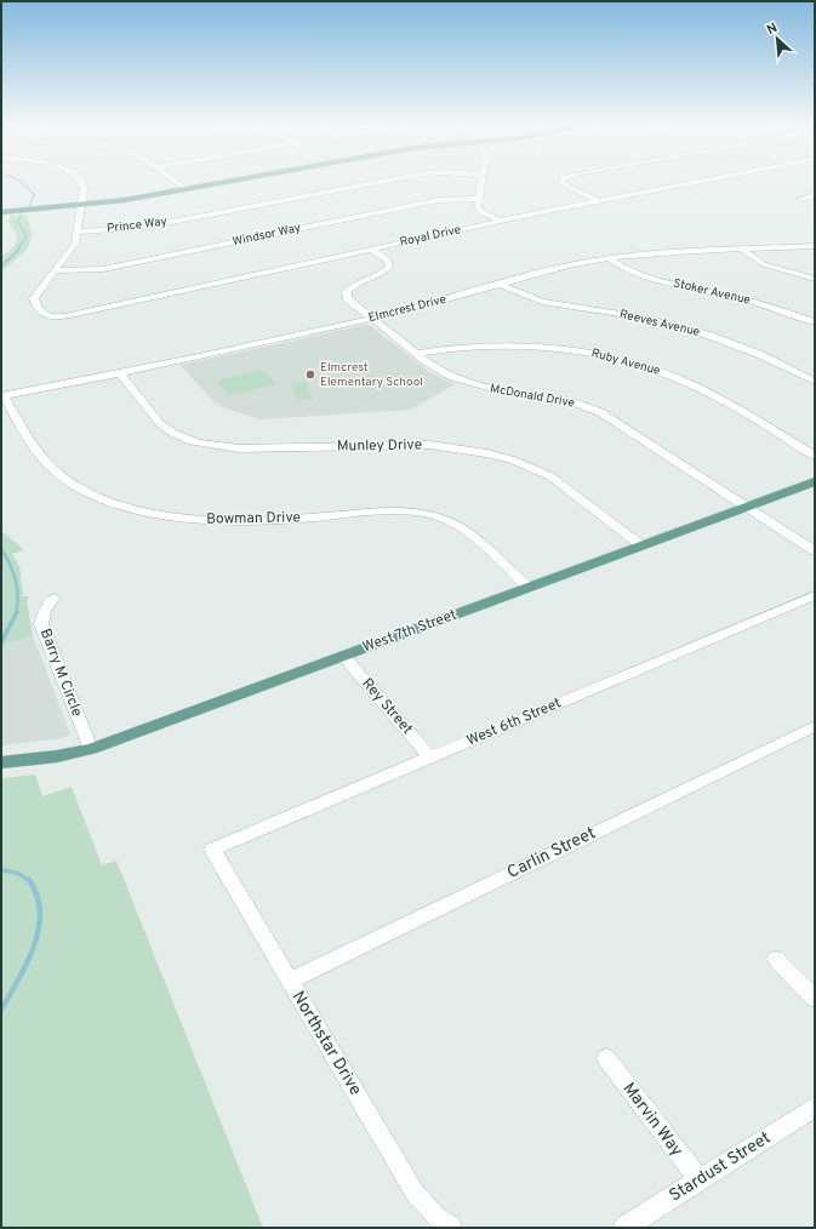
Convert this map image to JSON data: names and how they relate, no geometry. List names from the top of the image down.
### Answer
{
  "streets": {
    "main road": ["West 7th Street"],
    "street": [
      "Prince Way",
      "Windsor Way",
      "Royal Drive",
      "Stoker Avenue",
      "Elmcrest Drive",
      "Reeves Avenue",
      "Ruby Avenue",
      "McDonald Drive",
      "Munley Drive",
      "Bowman Drive",
      "Barry M Circle",
      "Rey Street",
      "West 6th Street",
      "Carlin Street",
      "Northstar Drive",
      "Marvin Way",
      "Stardust Street"
    ]
  },
  "crossings": [
    ["Windsor Way", "Royal Drive"],
    ["Royal Drive", "McDonald Drive"],
    ["Stoker Avenue", "Elmcrest Drive"],
    ["Elmcrest Drive", "Reeves Avenue"],
    ["Elmcrest Drive", "McDonald Drive"],
    ["Elmcrest Drive", "Munley Drive"],
    ["Elmcrest Drive", "Bowman Drive"],
    ["Ruby Avenue", "McDonald Drive"],
    ["McDonald Drive", "West 7th Street"],
    ["Munley Drive", "West 7th Street"],
    ["Bowman Drive", "West 7th Street"],
    ["West 7th Street", "Barry M Circle"],
    ["West 7th Street", "Rey Street"],
    ["Rey Street", "West 6th Street"],
    ["West 6th Street", "Northstar Drive"],
    ["Carlin Street", "Northstar Drive"],
    ["Marvin Way", "Stardust Street"]
  ],
  "places": ["Elmcrest Elementary School"],
  "north": "top left"
}
